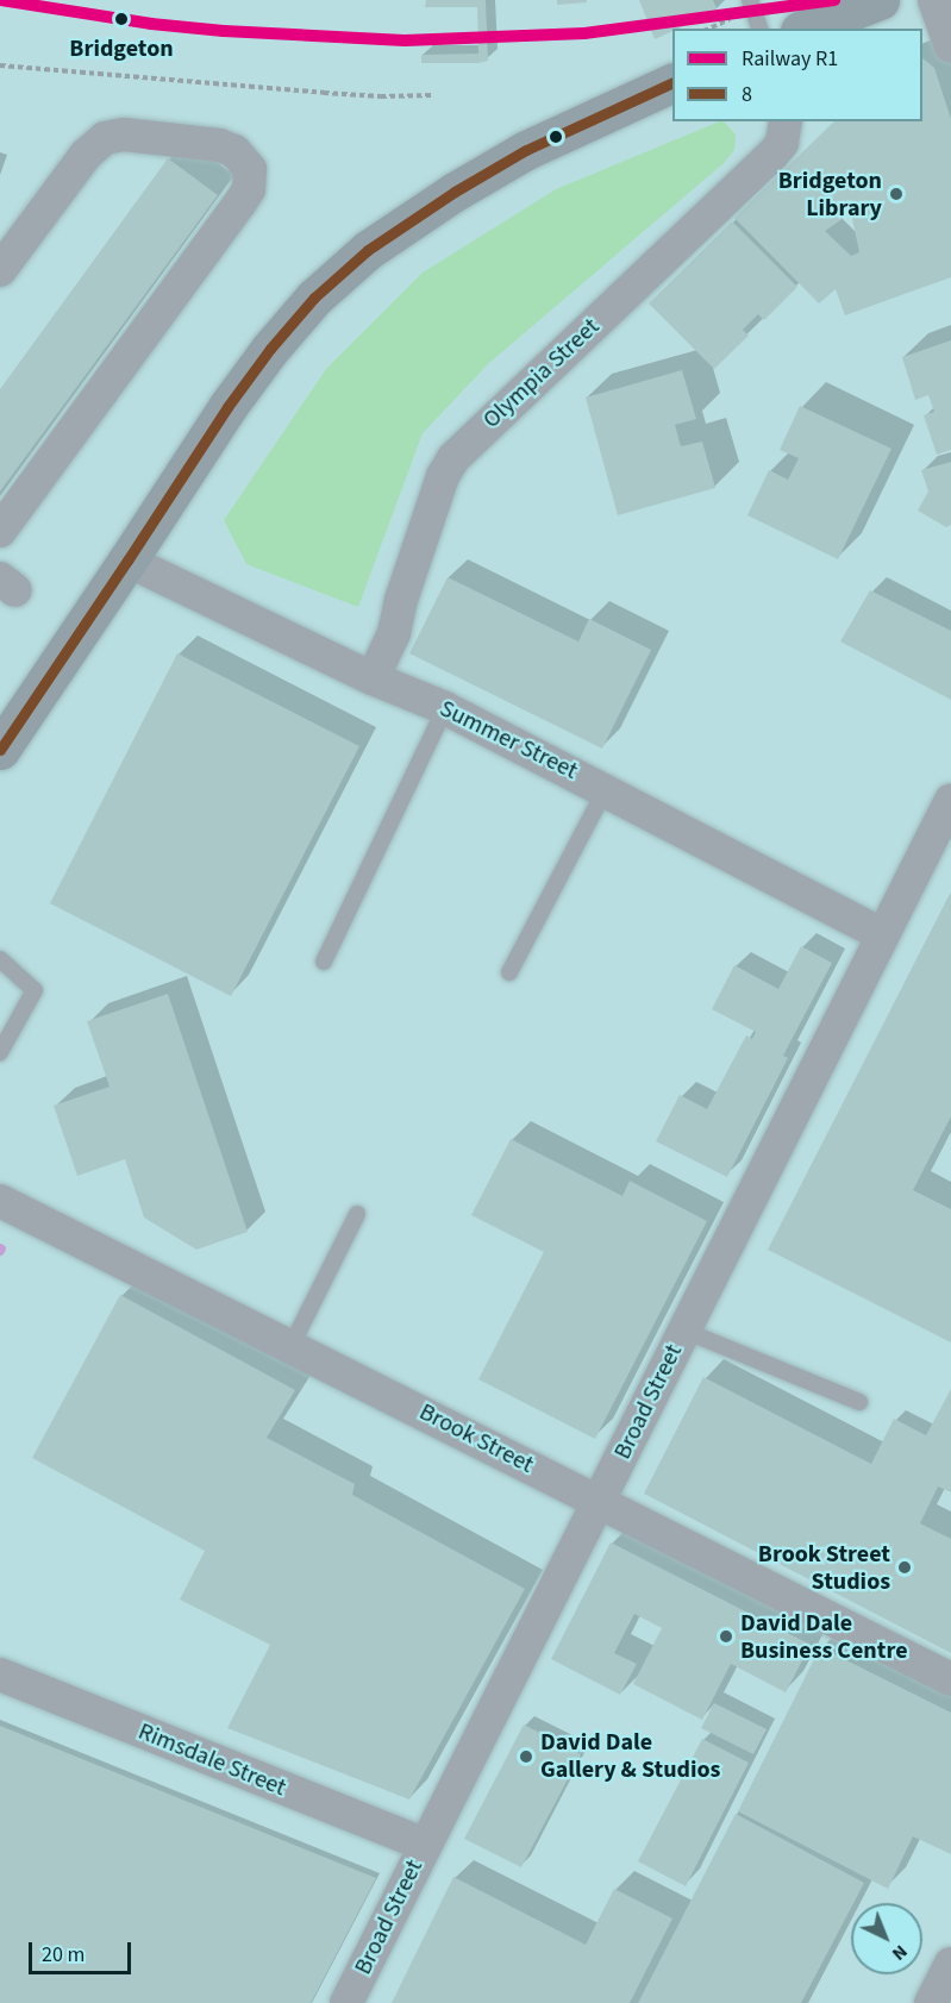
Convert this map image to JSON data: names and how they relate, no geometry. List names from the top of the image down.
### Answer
{
  "streets": {
    "street": [
      "Olympia Street",
      "Summer Street",
      "Broad Street",
      "Brook Street",
      "Rimsdale Street"
    ]
  },
  "crossings": [
    ["Olympia Street", "Summer Street"],
    ["Summer Street", "Broad Street"],
    ["Broad Street", "Brook Street"],
    ["Broad Street", "Rimsdale Street"]
  ],
  "places": [
    "Bridgeton",
    "Bridgeton Library",
    "Brook Street Studios",
    "David Dale Business Centre",
    "David Dale Gallery & Studios"
  ],
  "lines": ["rail line R1", "transit line 8"],
  "legend": ["Railway R1", "8"],
  "scale_bar": "20 m",
  "north": "bottom right"
}
